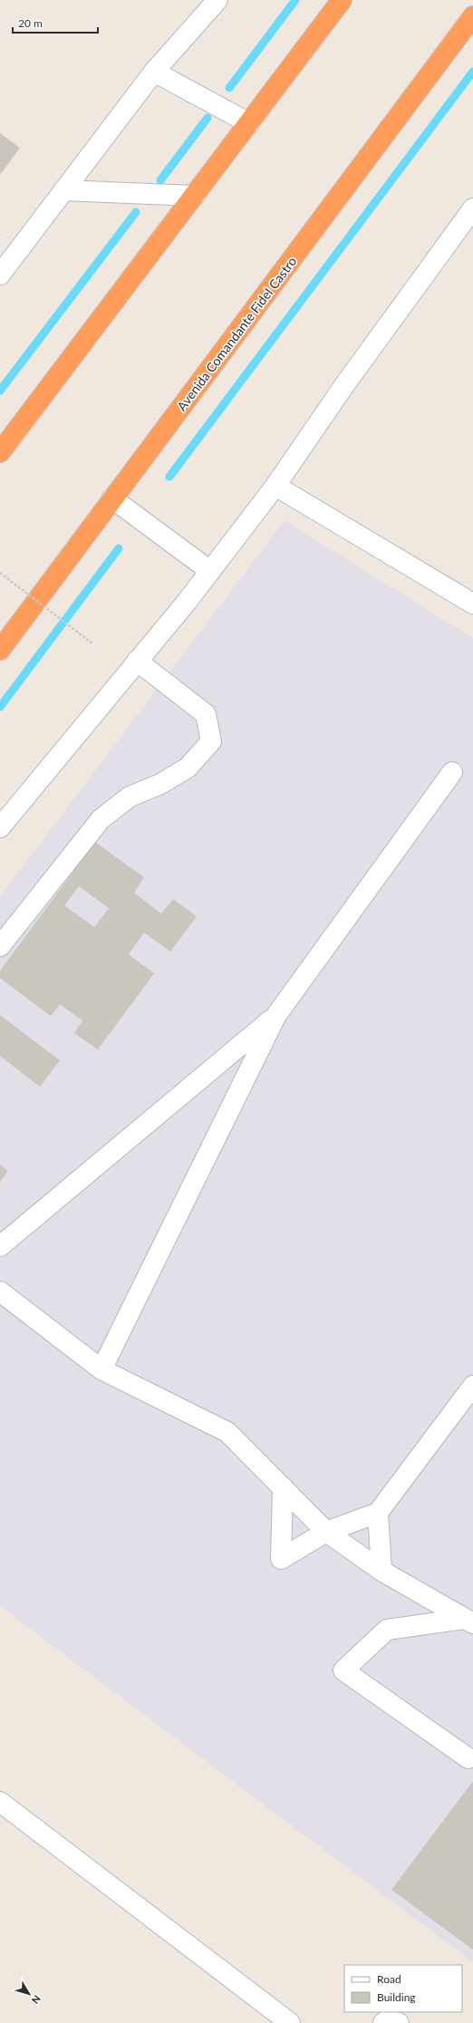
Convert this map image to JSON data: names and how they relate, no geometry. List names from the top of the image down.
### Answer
{
  "streets": {
    "highway": ["Avenida Comandante Fidel Castro"]
  },
  "legend": ["Road", "Building"],
  "scale_bar": "20 m",
  "north": "bottom right"
}
